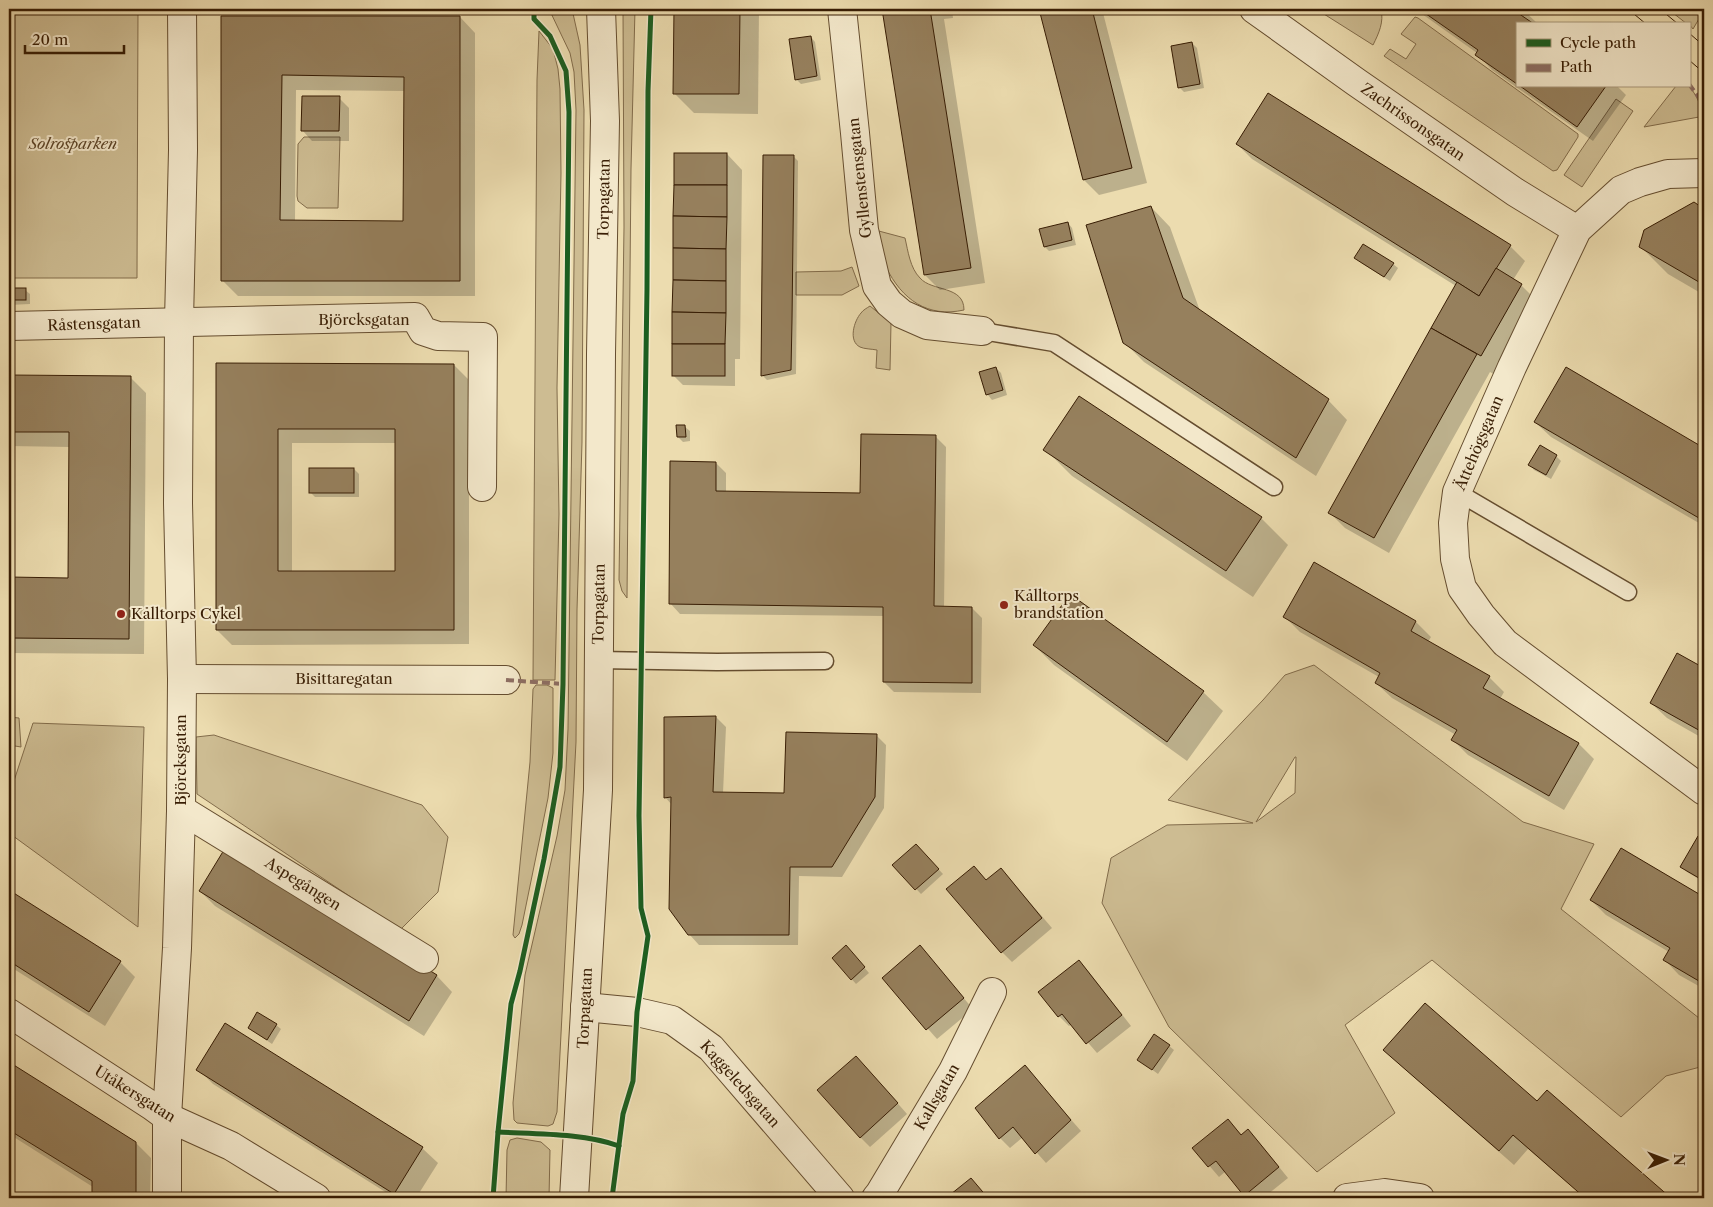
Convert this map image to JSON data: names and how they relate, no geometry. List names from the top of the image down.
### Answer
{
  "streets": {
    "street": [
      "Zachrissonsgatan",
      "Gyllenstensgatan",
      "Torpagatan",
      "Björcksgatan",
      "Råstensgatan",
      "Ättehögsgatan",
      "Bisittaregatan",
      "Aspegången",
      "Kaggeledsgatan",
      "Utåkersgatan",
      "Kallsgatan"
    ]
  },
  "crossings": [
    ["Zachrissonsgatan", "Ättehögsgatan"],
    ["Torpagatan", "Kaggeledsgatan"],
    ["Björcksgatan", "Råstensgatan"],
    ["Björcksgatan", "Bisittaregatan"],
    ["Björcksgatan", "Aspegången"],
    ["Björcksgatan", "Utåkersgatan"]
  ],
  "parks": ["Solrosparken"],
  "places": ["Kålltorps brandstation", "Kålltorps Cykel"],
  "legend": ["Cycle path", "Path"],
  "scale_bar": "20 m",
  "north": "right"
}
